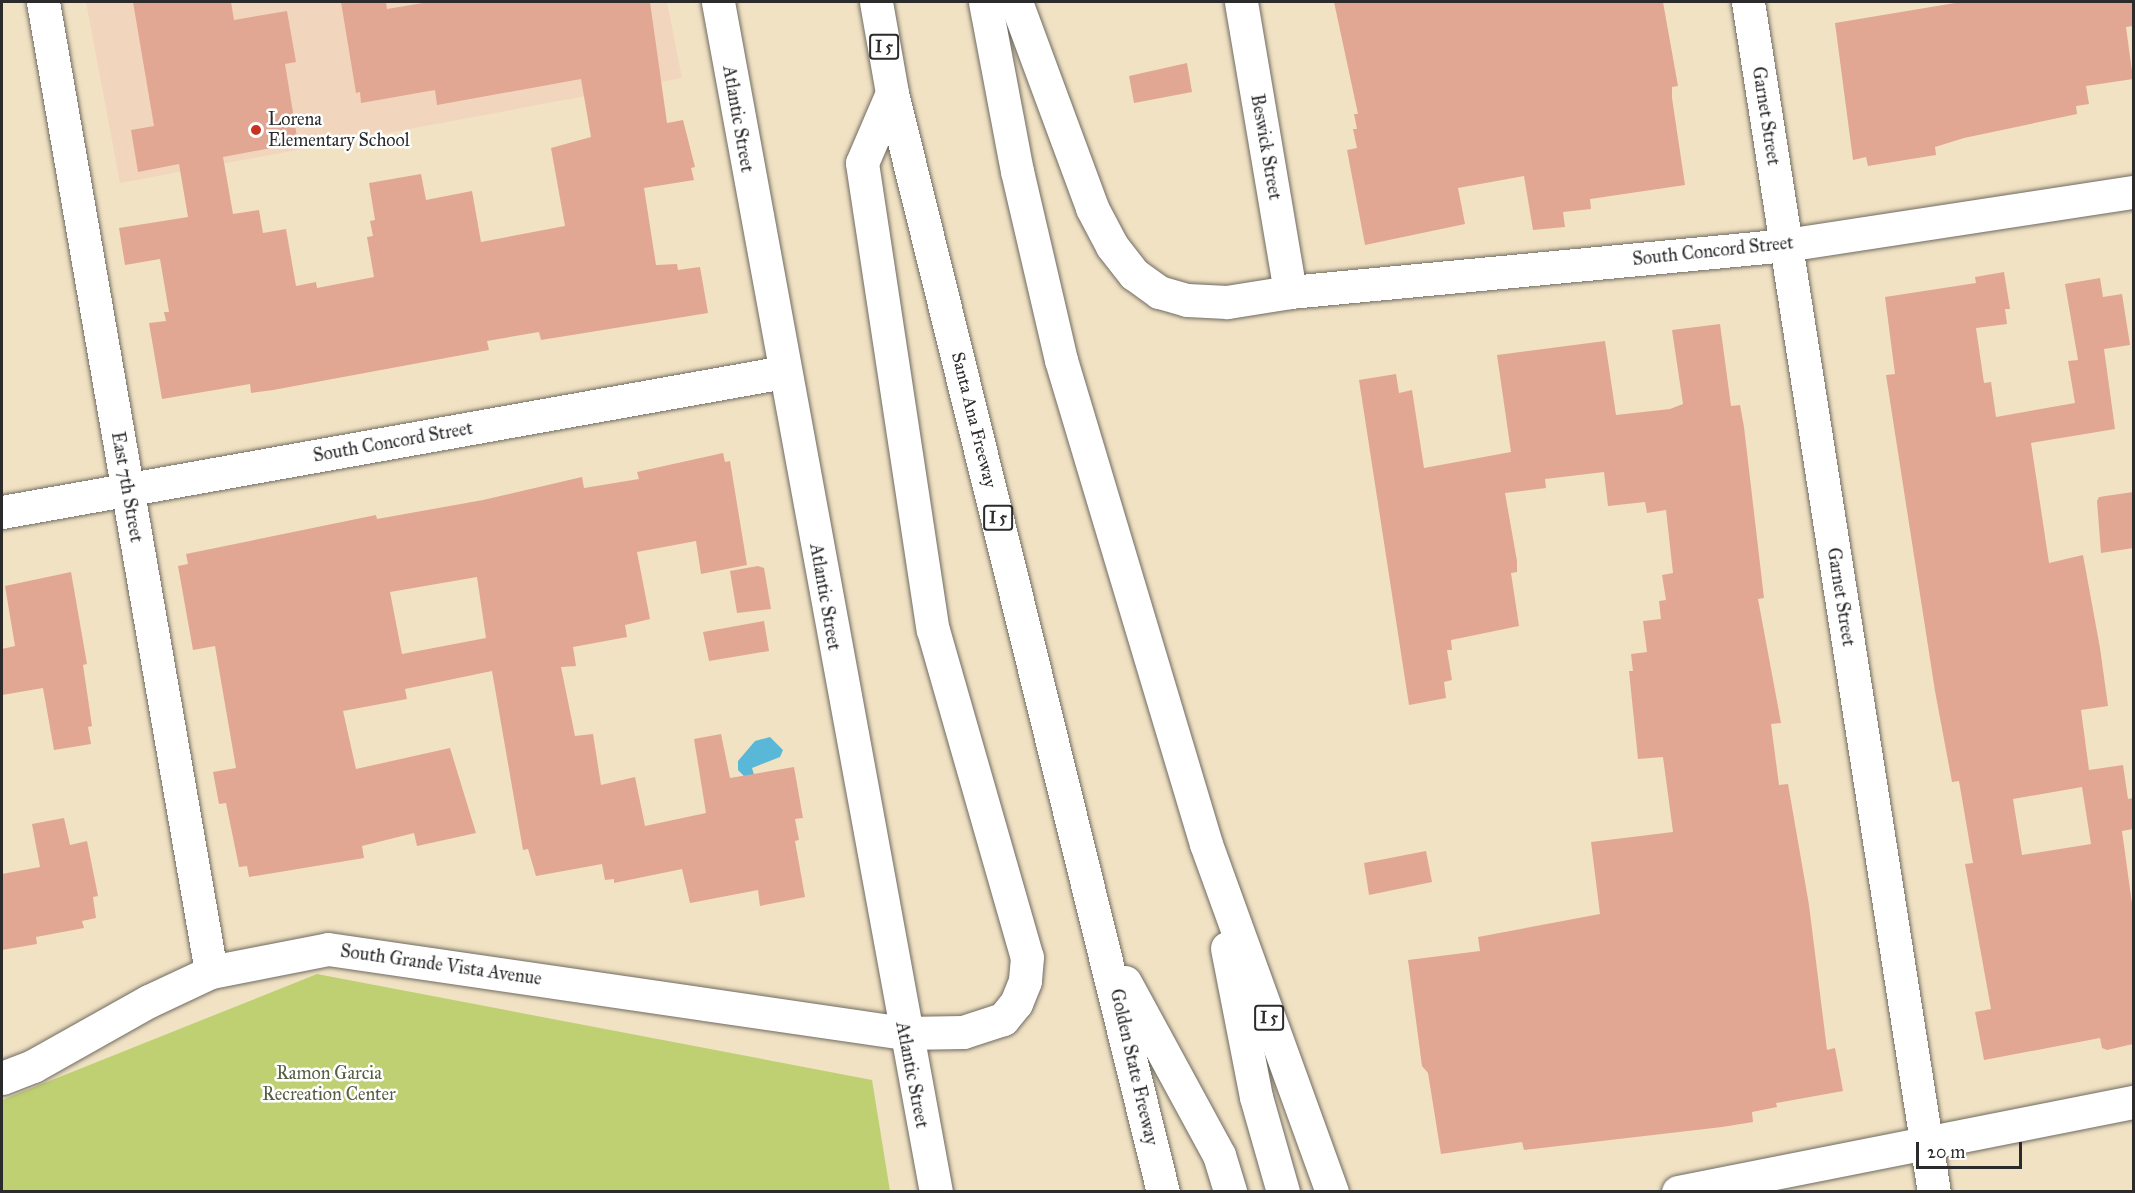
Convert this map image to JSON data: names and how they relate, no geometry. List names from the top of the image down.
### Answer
{
  "streets": {
    "main road": [
      "I 5",
      "Garnet Street",
      "Atlantic Street",
      "Beswick Street",
      "South Concord Street",
      "Santa Ana Freeway",
      "East 7th Street",
      "South Grande Vista Avenue",
      "Golden State Freeway"
    ]
  },
  "crossings": [
    ["Garnet Street", "South Concord Street"],
    ["Atlantic Street", "South Concord Street"],
    ["Atlantic Street", "South Grande Vista Avenue"],
    ["Beswick Street", "South Concord Street"],
    ["South Concord Street", "East 7th Street"],
    ["Santa Ana Freeway", "South Grande Vista Avenue"],
    ["Santa Ana Freeway", "Golden State Freeway"],
    ["East 7th Street", "South Grande Vista Avenue"]
  ],
  "parks": ["Ramon Garcia Recreation Center"],
  "places": ["Lorena Elementary School"],
  "scale_bar": "20 m"
}
